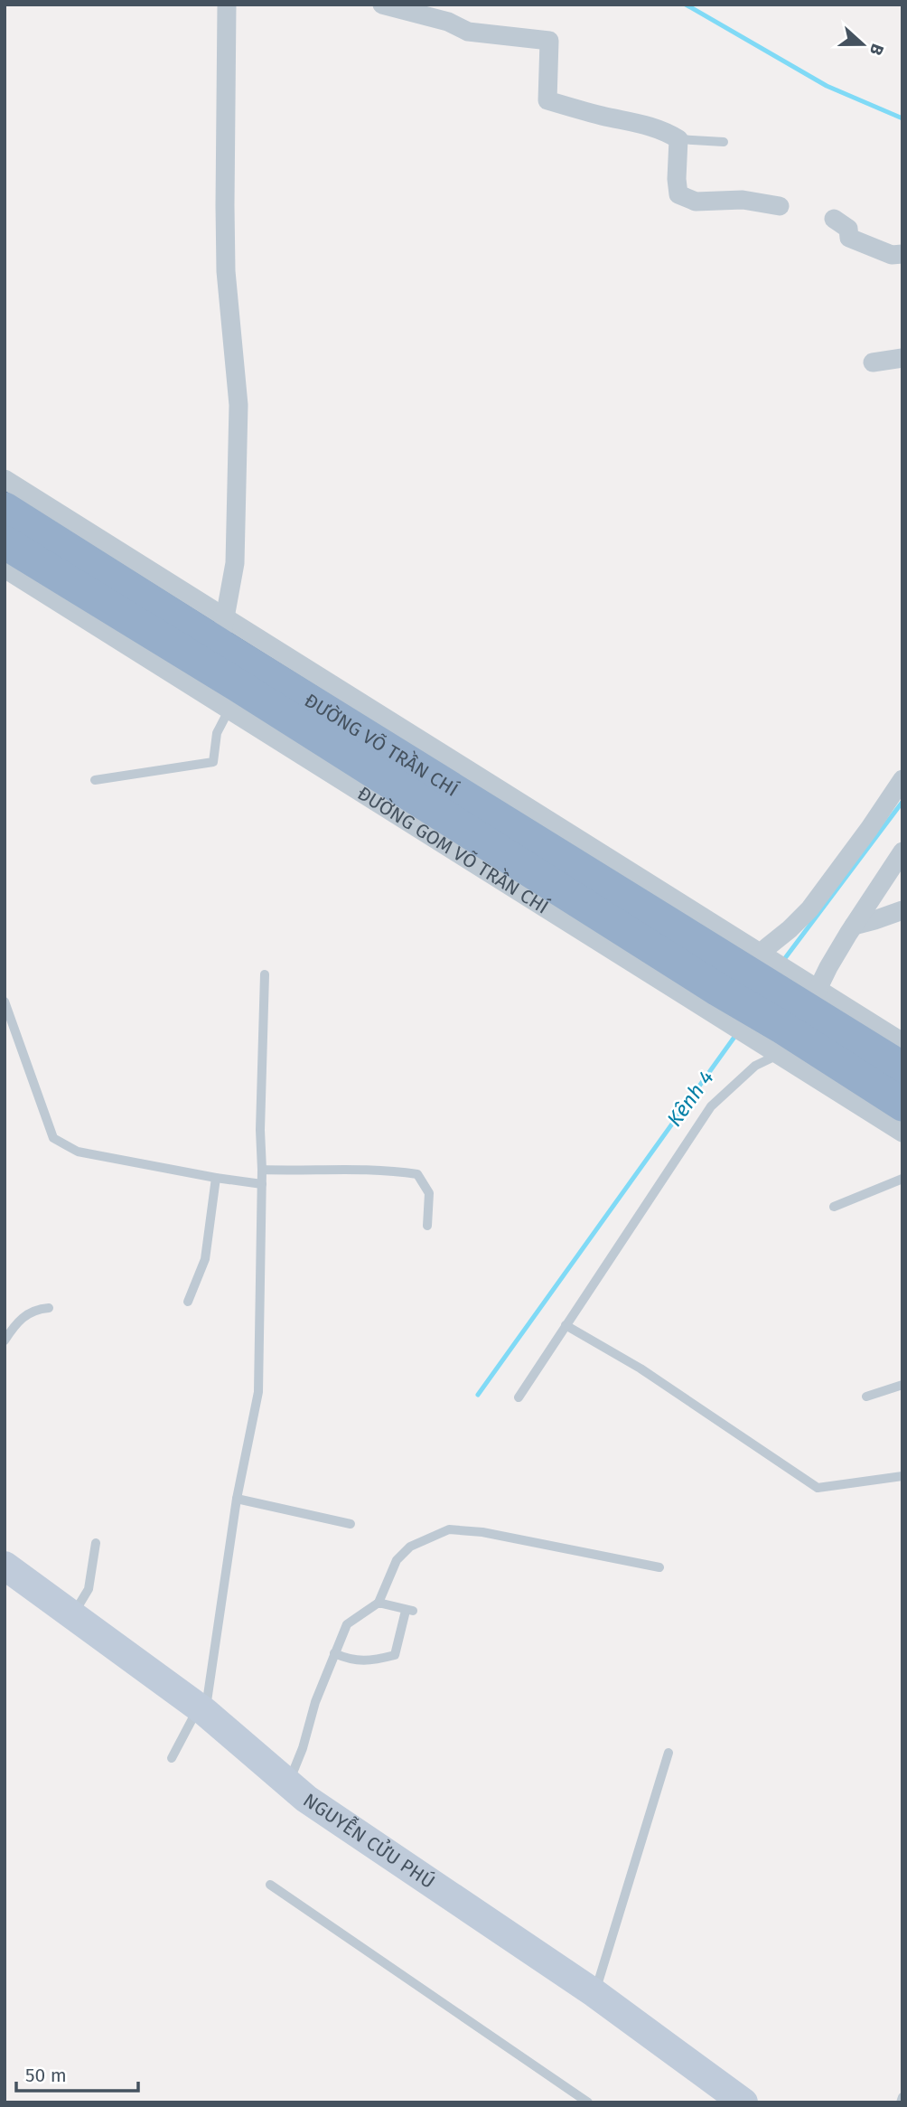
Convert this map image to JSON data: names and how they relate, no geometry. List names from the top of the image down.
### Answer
{
  "streets": {
    "highway": ["ĐƯỜNG VÕ TRẦN CHÍ"],
    "main road": ["NGUYỄN CỬU PHÚ"],
    "street": ["ĐƯỜNG GOM VÕ TRẦN CHÍ"]
  },
  "crossings": [
    ["ĐƯỜNG VÕ TRẦN CHÍ", "ĐƯỜNG GOM VÕ TRẦN CHÍ"]
  ],
  "water": ["Kênh 4"],
  "scale_bar": "50 m",
  "north": "right"
}
